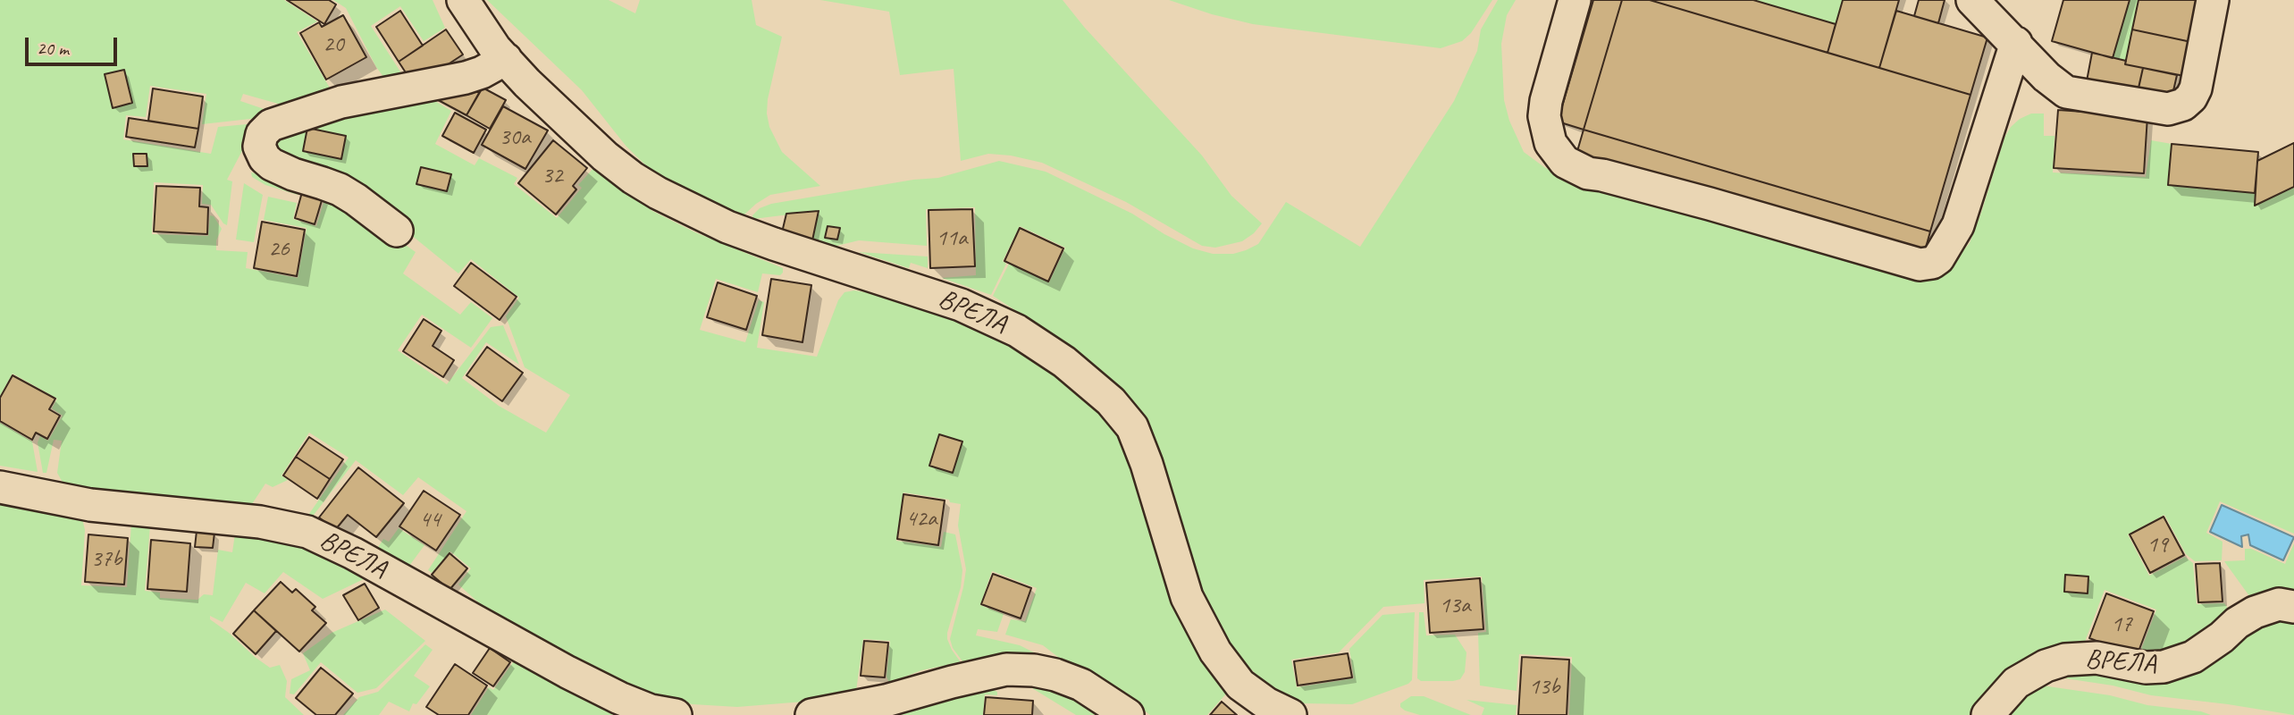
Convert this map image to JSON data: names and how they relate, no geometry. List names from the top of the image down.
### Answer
{
  "streets": {
    "street": ["ВРЕЛА"]
  },
  "house_numbers": [
    "20",
    "30a",
    "32",
    "11a",
    "26",
    "42a",
    "44",
    "19",
    "37b",
    "13a",
    "17",
    "13b"
  ],
  "scale_bar": "20 m"
}
